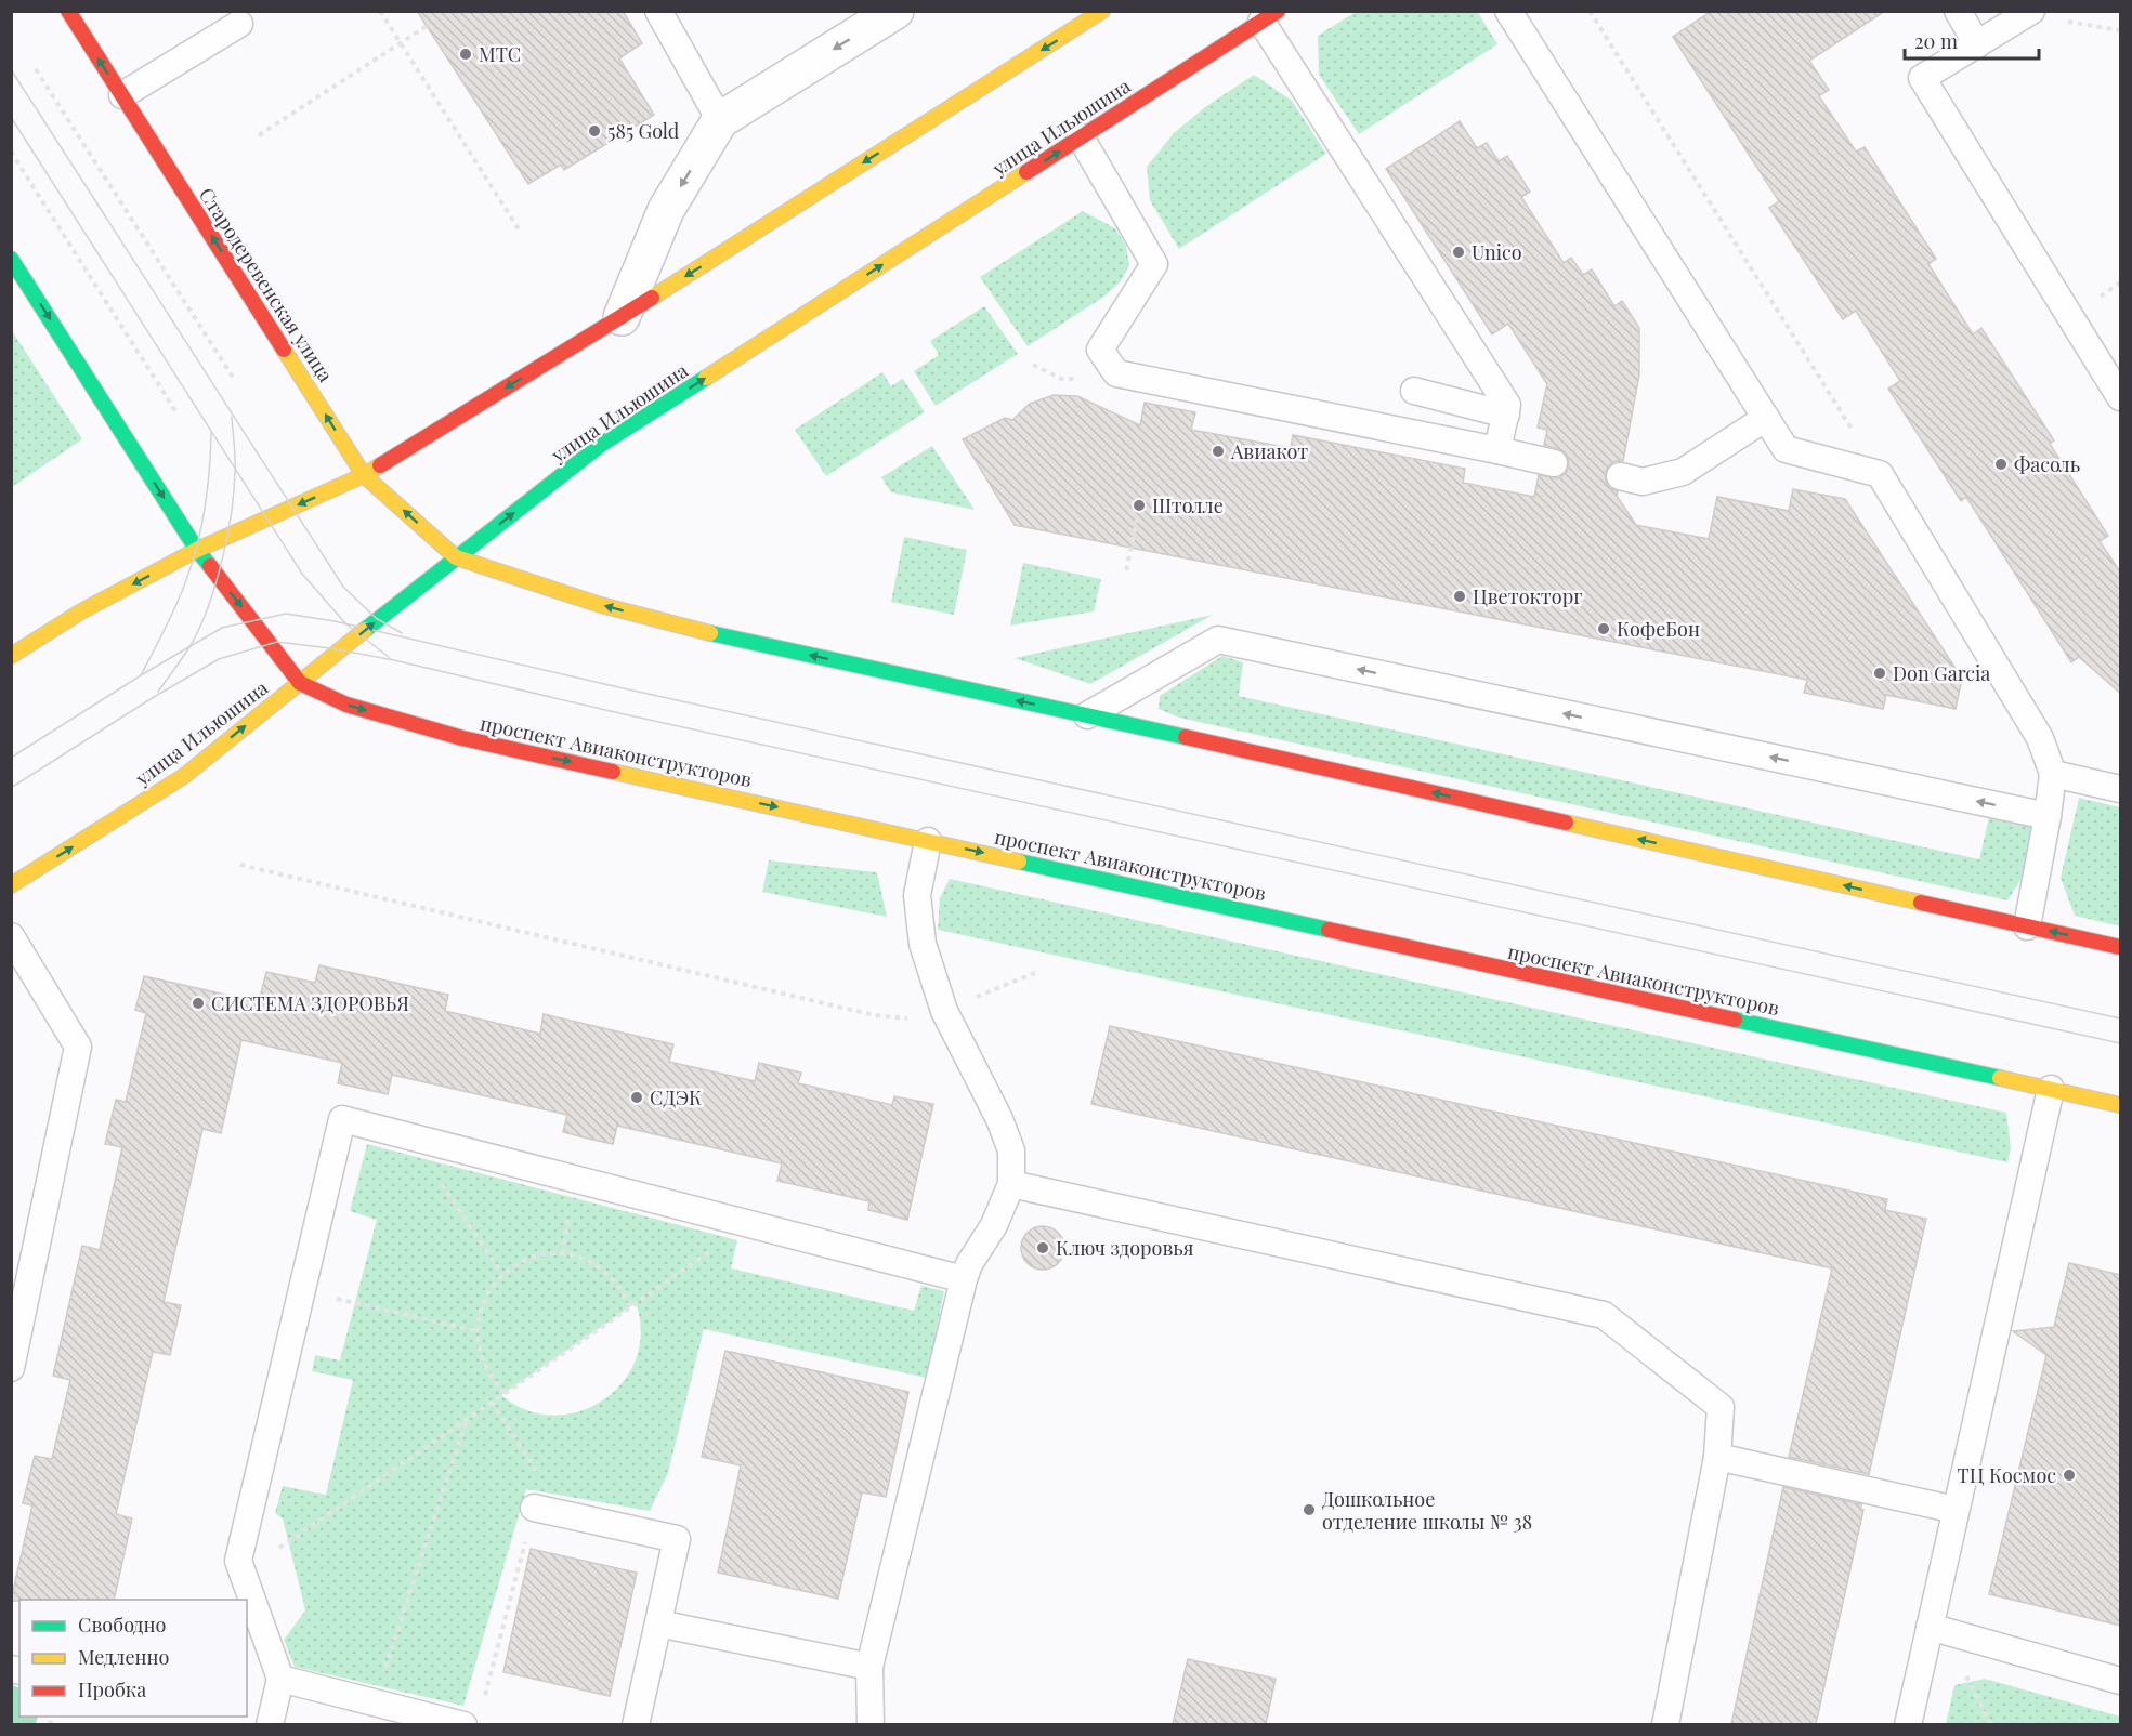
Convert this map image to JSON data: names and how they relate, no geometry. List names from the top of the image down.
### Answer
{
  "streets": {
    "street": ["улица Ильюшина", "Стародеревенская улица", "проспект Авиаконструкторов"]
  },
  "crossings": [
    ["улица Ильюшина", "Стародеревенская улица"],
    ["улица Ильюшина", "проспект Авиаконструкторов"]
  ],
  "one_way": ["Стародеревенская улица", "проспект Авиаконструкторов"],
  "places": [
    "МТС",
    "585 Gold",
    "Unico",
    "Авиакот",
    "Фасоль",
    "Штолле",
    "Цветокторг",
    "КофеБон",
    "Don Garcia",
    "СИСТЕМА ЗДОРОВЬЯ",
    "СДЭК",
    "Ключ здоровья",
    "ТЦ Космос",
    "Дошкольное отделение школы № 38"
  ],
  "legend": ["Свободно", "Медленно", "Пробка"],
  "scale_bar": "20 m"
}
